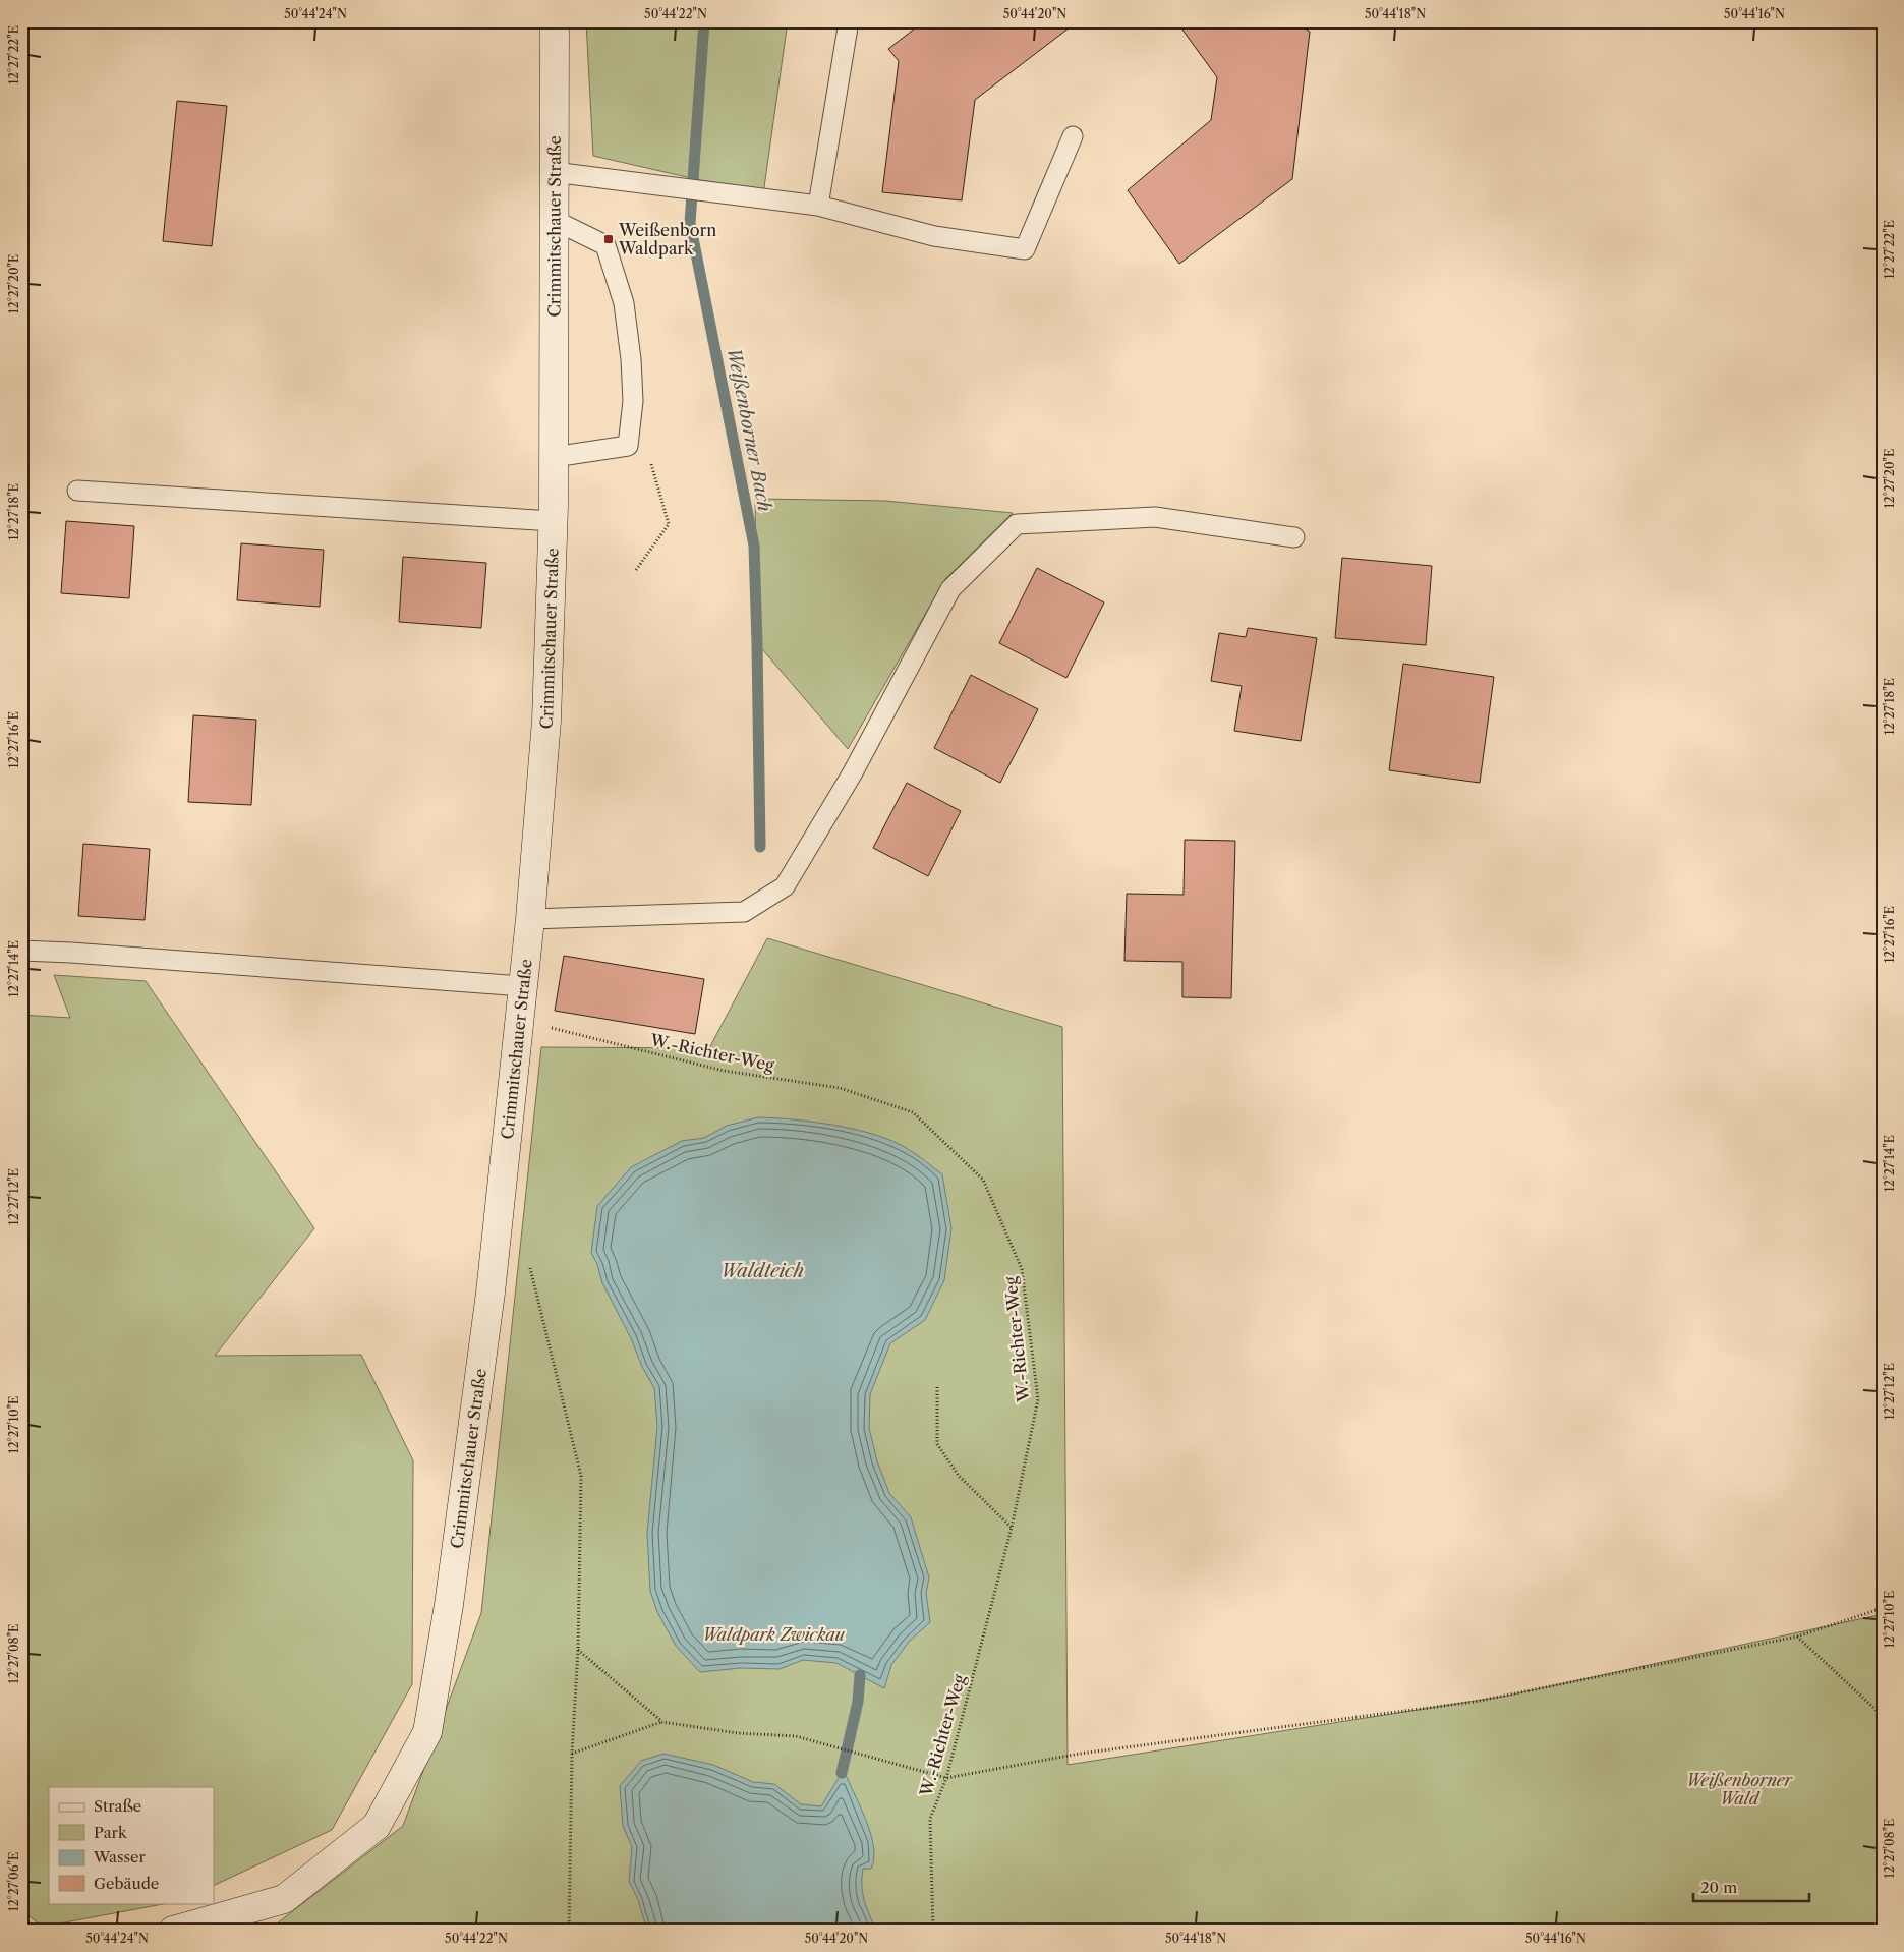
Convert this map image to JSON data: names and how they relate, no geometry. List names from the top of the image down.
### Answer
{
  "streets": {
    "main road": ["Crimmitschauer Straße"],
    "path": ["W.-Richter-Weg"]
  },
  "crossings": [
    ["Crimmitschauer Straße", "W.-Richter-Weg"]
  ],
  "water": ["Weißenborner Bach", "Waldteich"],
  "parks": ["Waldpark Zwickau", "Weißenborner Wald"],
  "places": {
    "transit": ["Weißenborn Waldpark"]
  },
  "legend": [
    "Straße",
    "Park",
    "Wasser",
    "Gebäude"
  ],
  "scale_bar": "20 m",
  "coordinates": [
    "50°44'24\"N",
    "50°44'22\"N",
    "50°44'20\"N",
    "50°44'18\"N",
    "50°44'16\"N",
    "12°27'22\"E",
    "12°27'20\"E",
    "12°27'18\"E",
    "12°27'16\"E",
    "12°27'14\"E",
    "12°27'12\"E",
    "12°27'10\"E",
    "12°27'08\"E",
    "12°27'06\"E"
  ]
}
